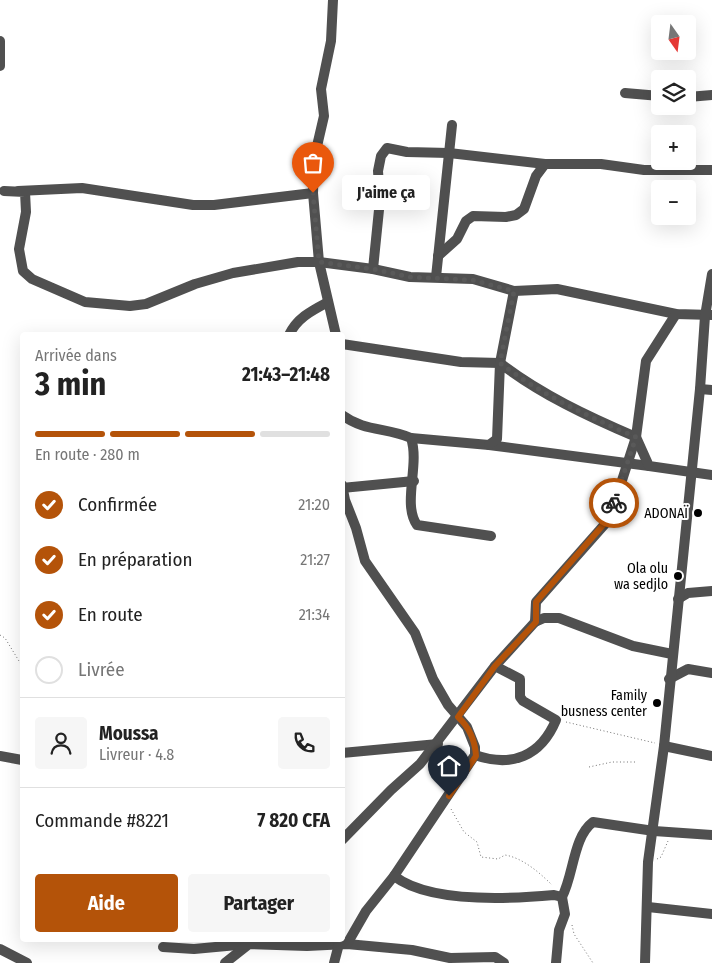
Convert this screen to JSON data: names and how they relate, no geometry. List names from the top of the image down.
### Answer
{
  "places": [
    "J'aime ça",
    "ADONAÏ",
    "Ola olu wa sedjlo",
    "Family busness center"
  ],
  "north": "bottom",
  "page": {
    "map_buttons": ["+", "−"],
    "bubble": "J'aime ça",
    "heading": ["3 min", "Arrivée dans", "21:43–21:48"],
    "panel": [
      "Moussa",
      "Livreur · 4.8",
      "Commande #8221",
      "7 820 CFA"
    ],
    "bar": "En route · 280 m",
    "list": [
      ["Confirmée", "21:20"],
      ["En préparation", "21:27"],
      ["En route", "21:34"],
      "Livrée"
    ],
    "buttons": ["Aide", "Partager"]
  }
}
